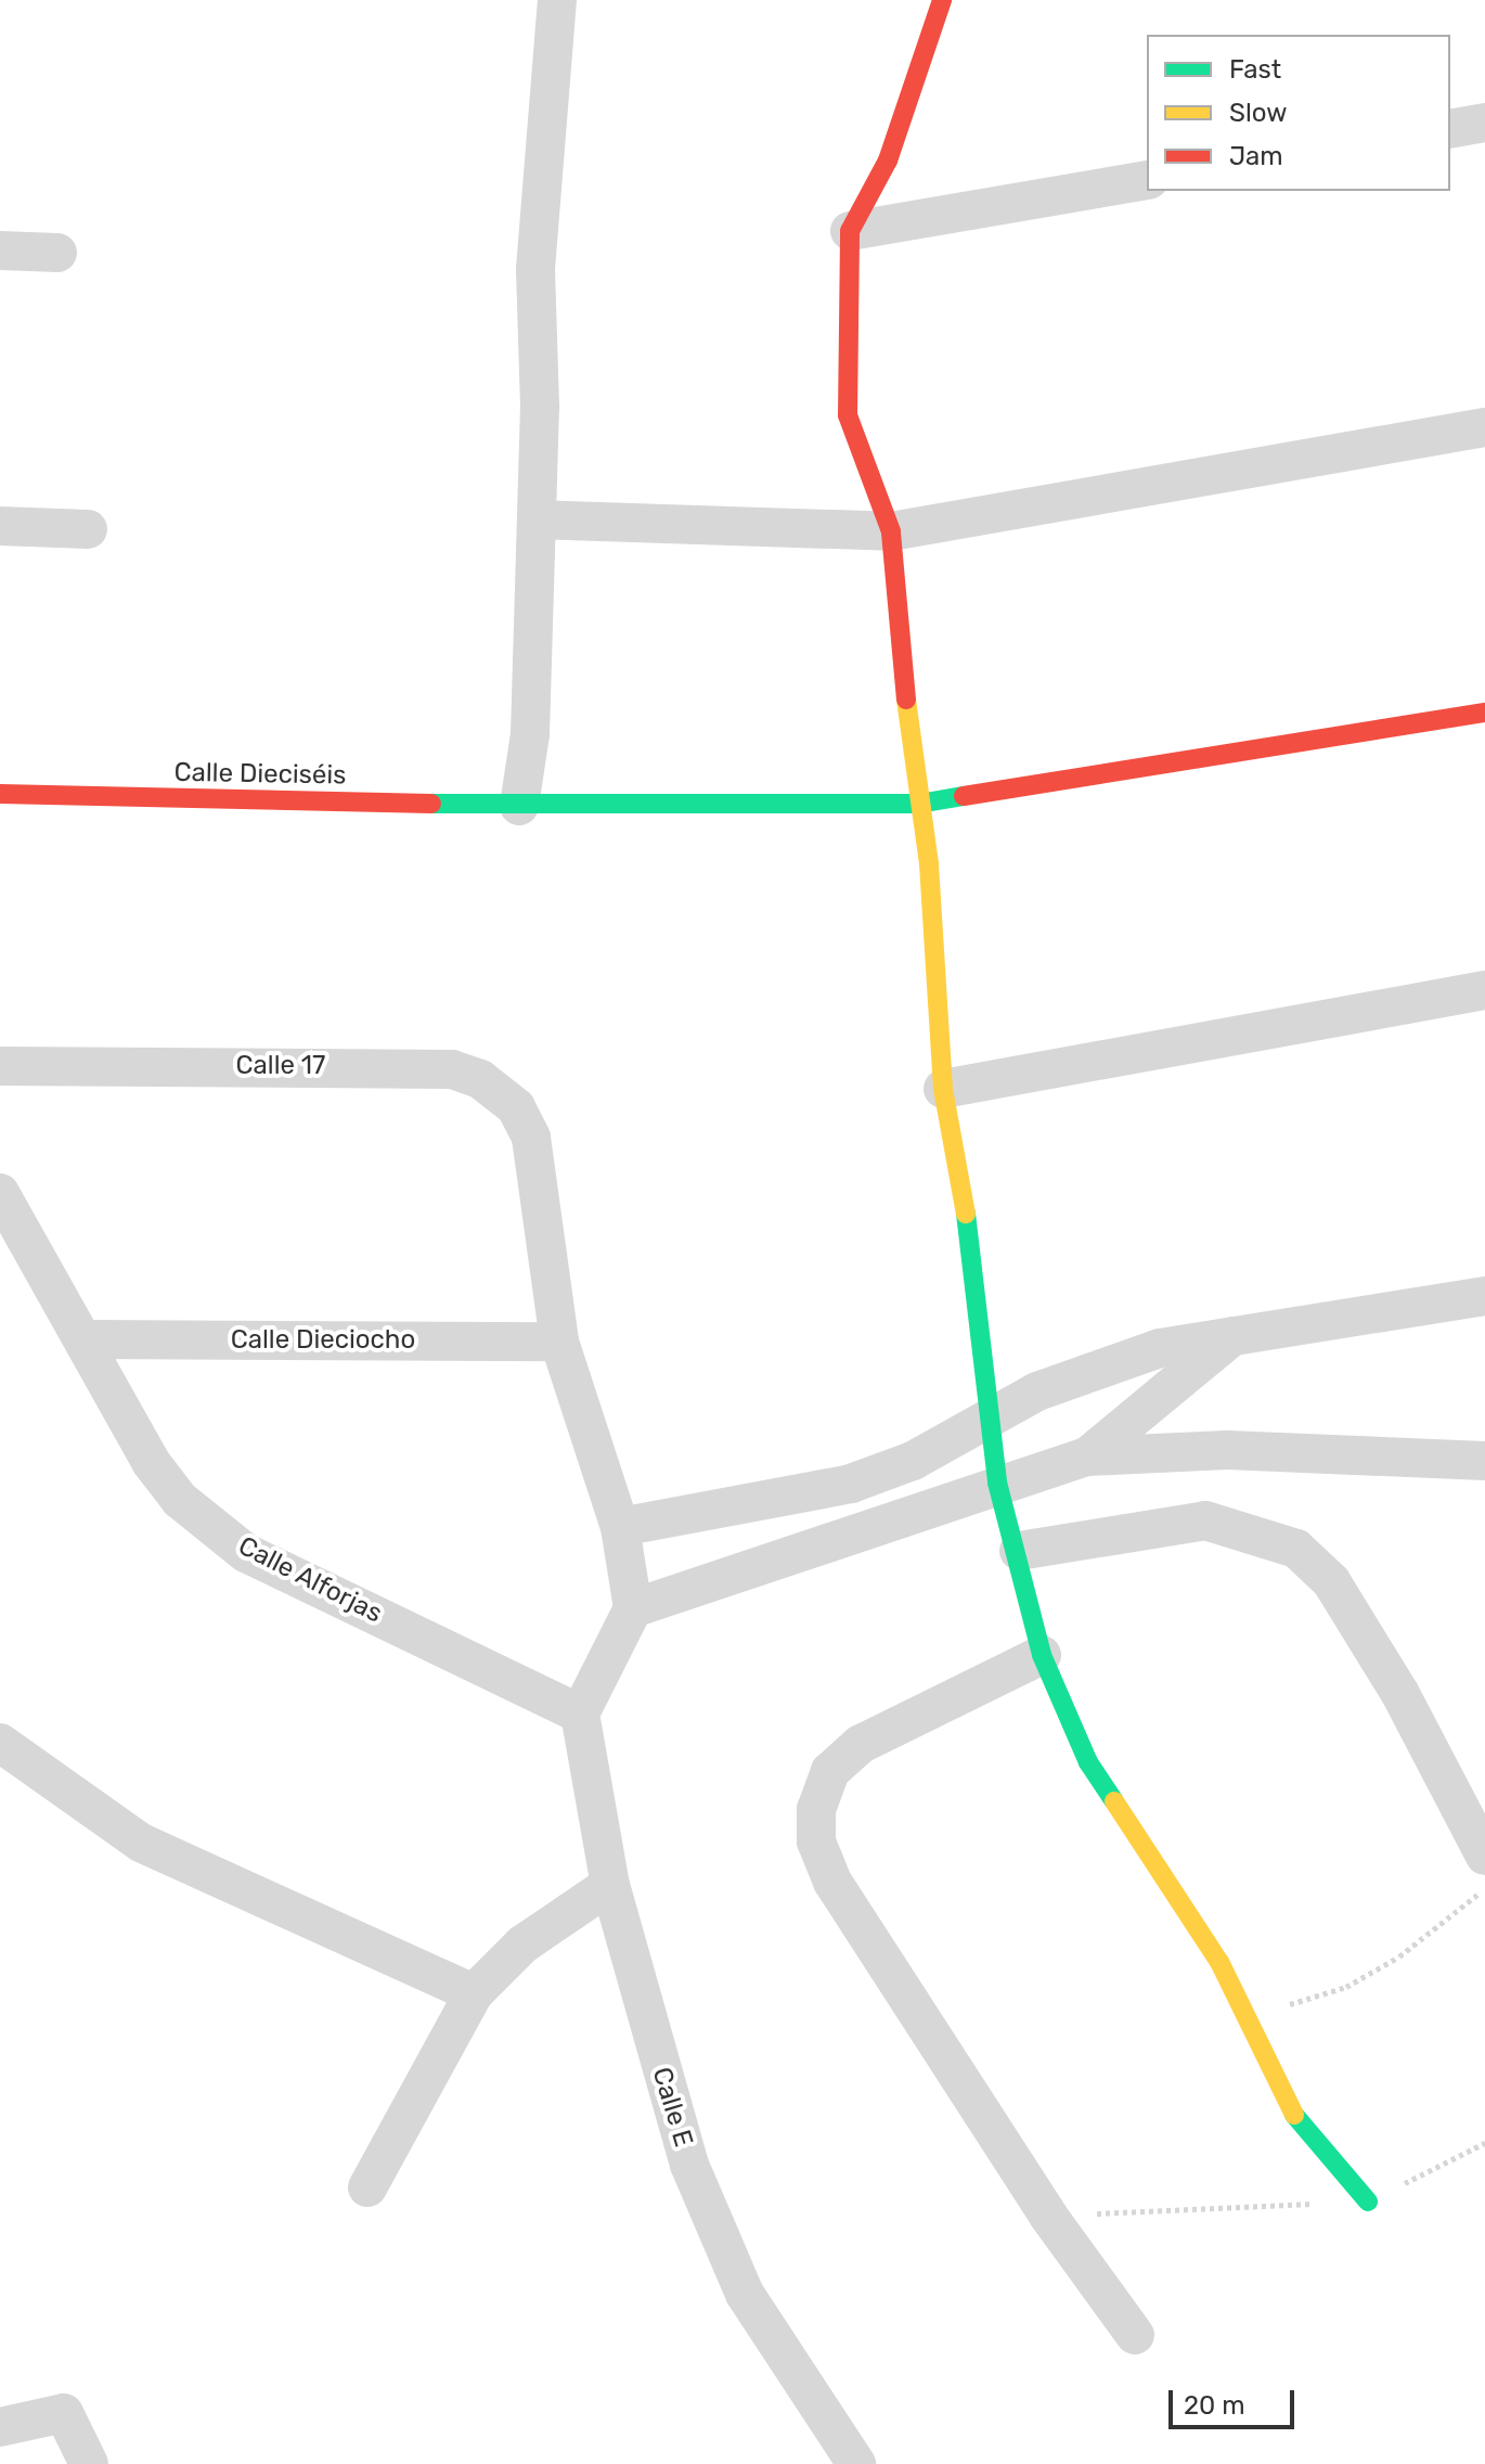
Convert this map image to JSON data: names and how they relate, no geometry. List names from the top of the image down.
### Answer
{
  "streets": {
    "street": [
      "Calle Dieciséis",
      "Calle 17",
      "Calle Dieciocho",
      "Calle Alforjas",
      "Calle E"
    ]
  },
  "crossings": [
    ["Calle 17", "Calle Dieciocho"],
    ["Calle Dieciocho", "Calle Alforjas"],
    ["Calle Alforjas", "Calle E"]
  ],
  "legend": ["Fast", "Slow", "Jam"],
  "scale_bar": "20 m"
}
